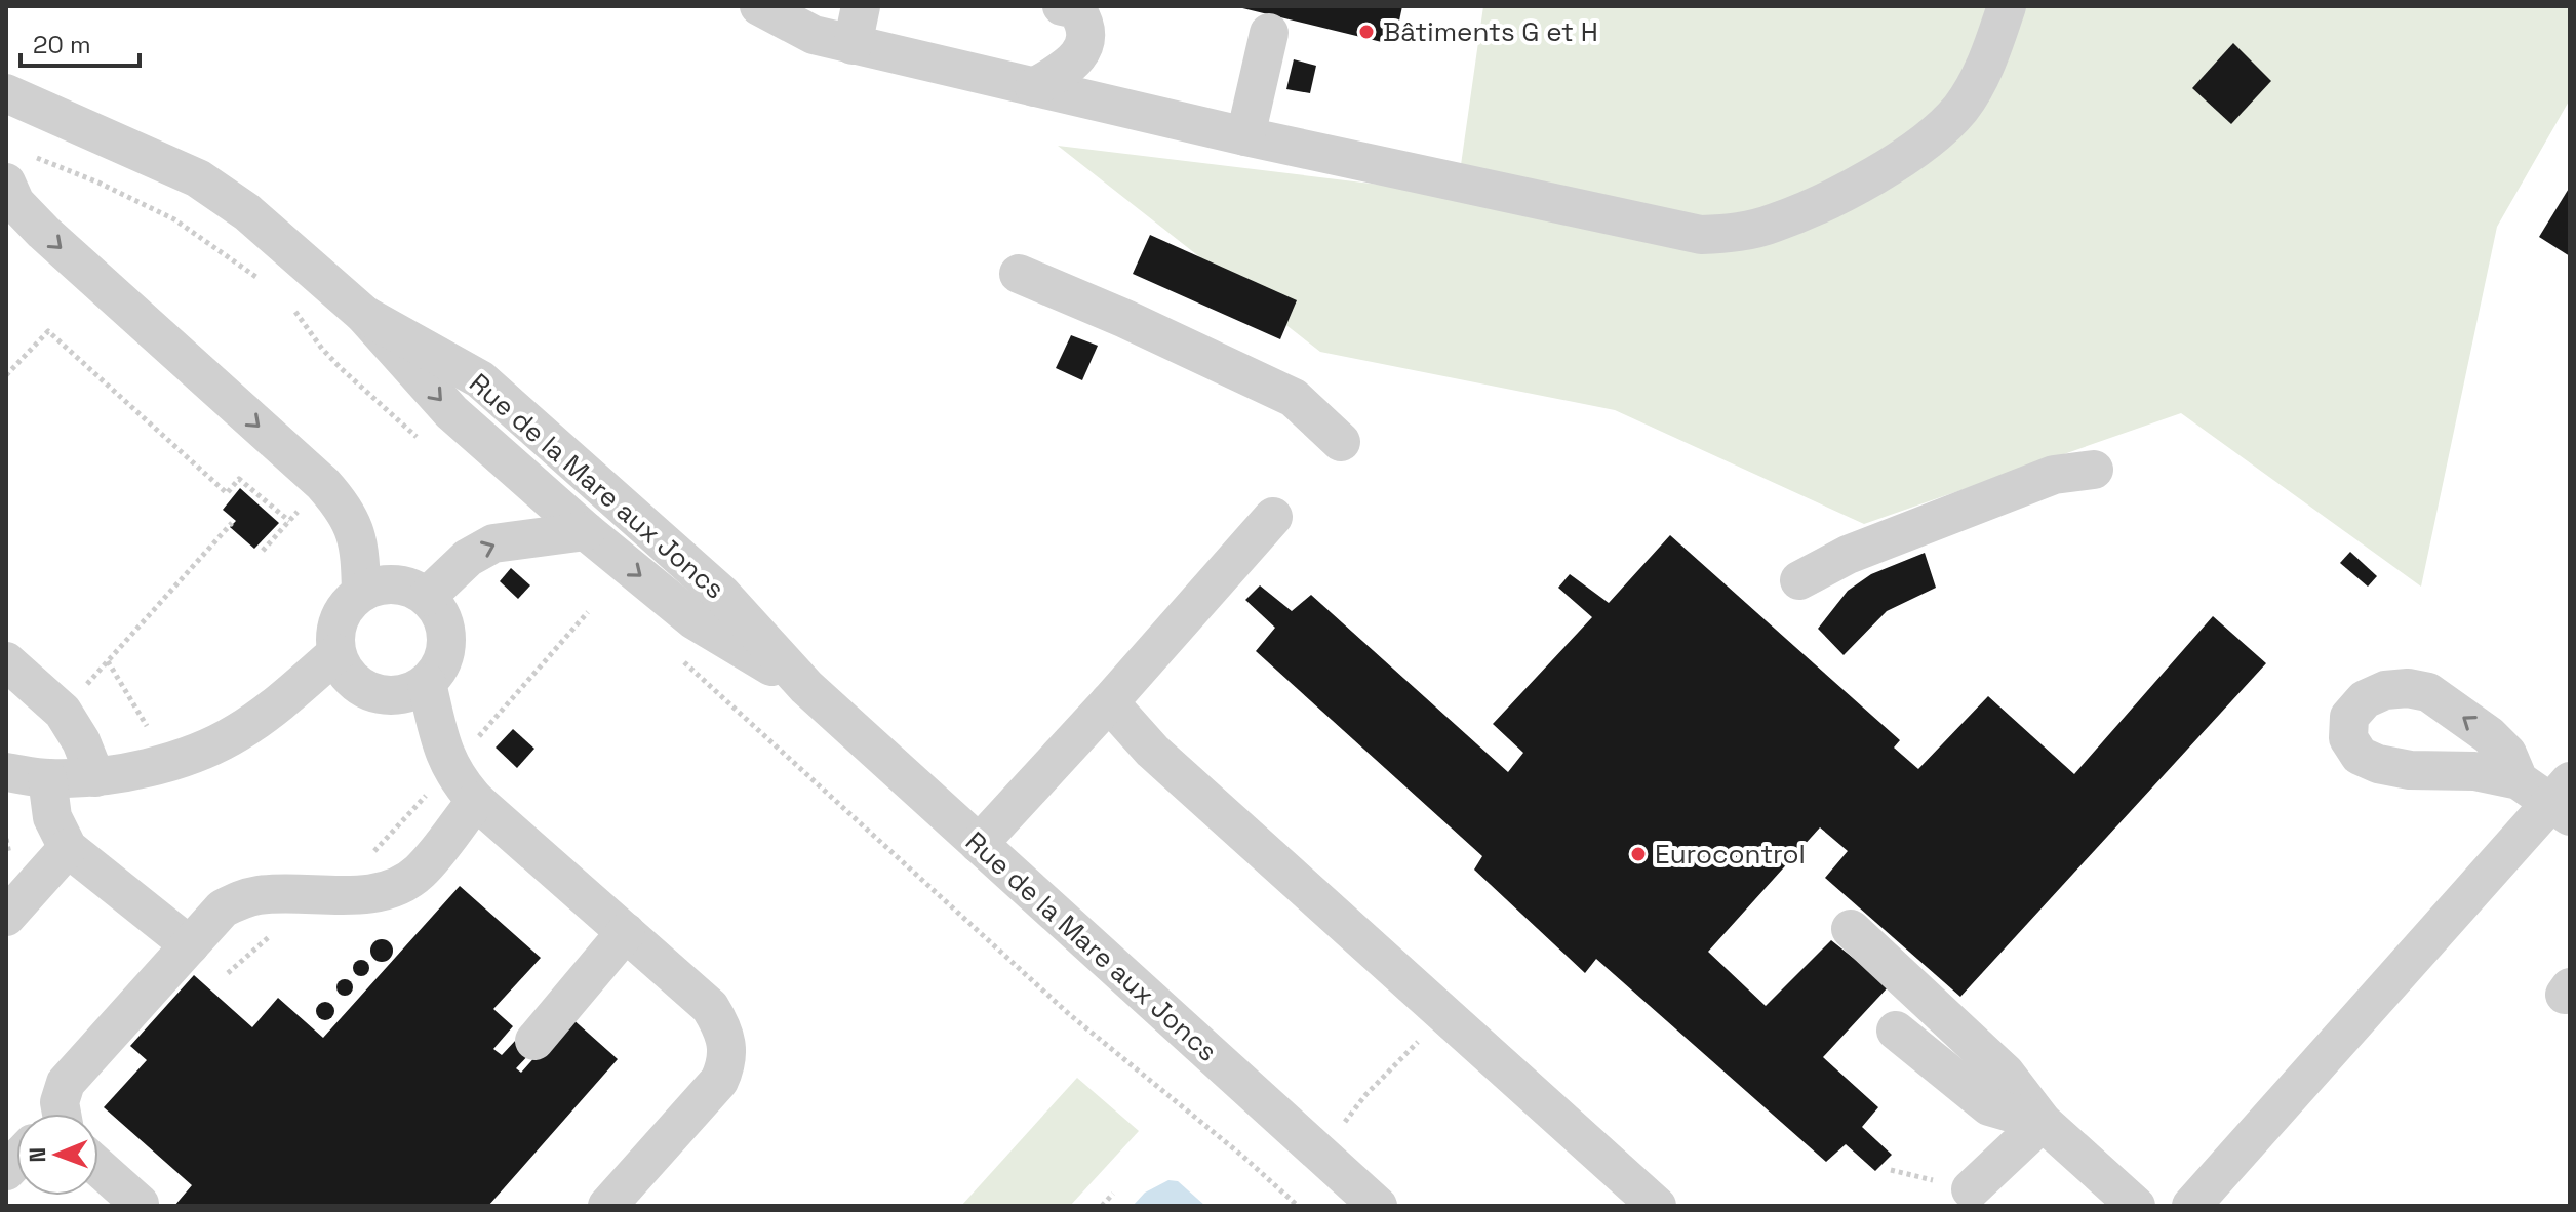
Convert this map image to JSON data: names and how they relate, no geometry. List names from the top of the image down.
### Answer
{
  "streets": {
    "street": ["Rue de la Mare aux Joncs"]
  },
  "places": ["Bâtiments G et H", "Eurocontrol"],
  "scale_bar": "20 m",
  "north": "left"
}
